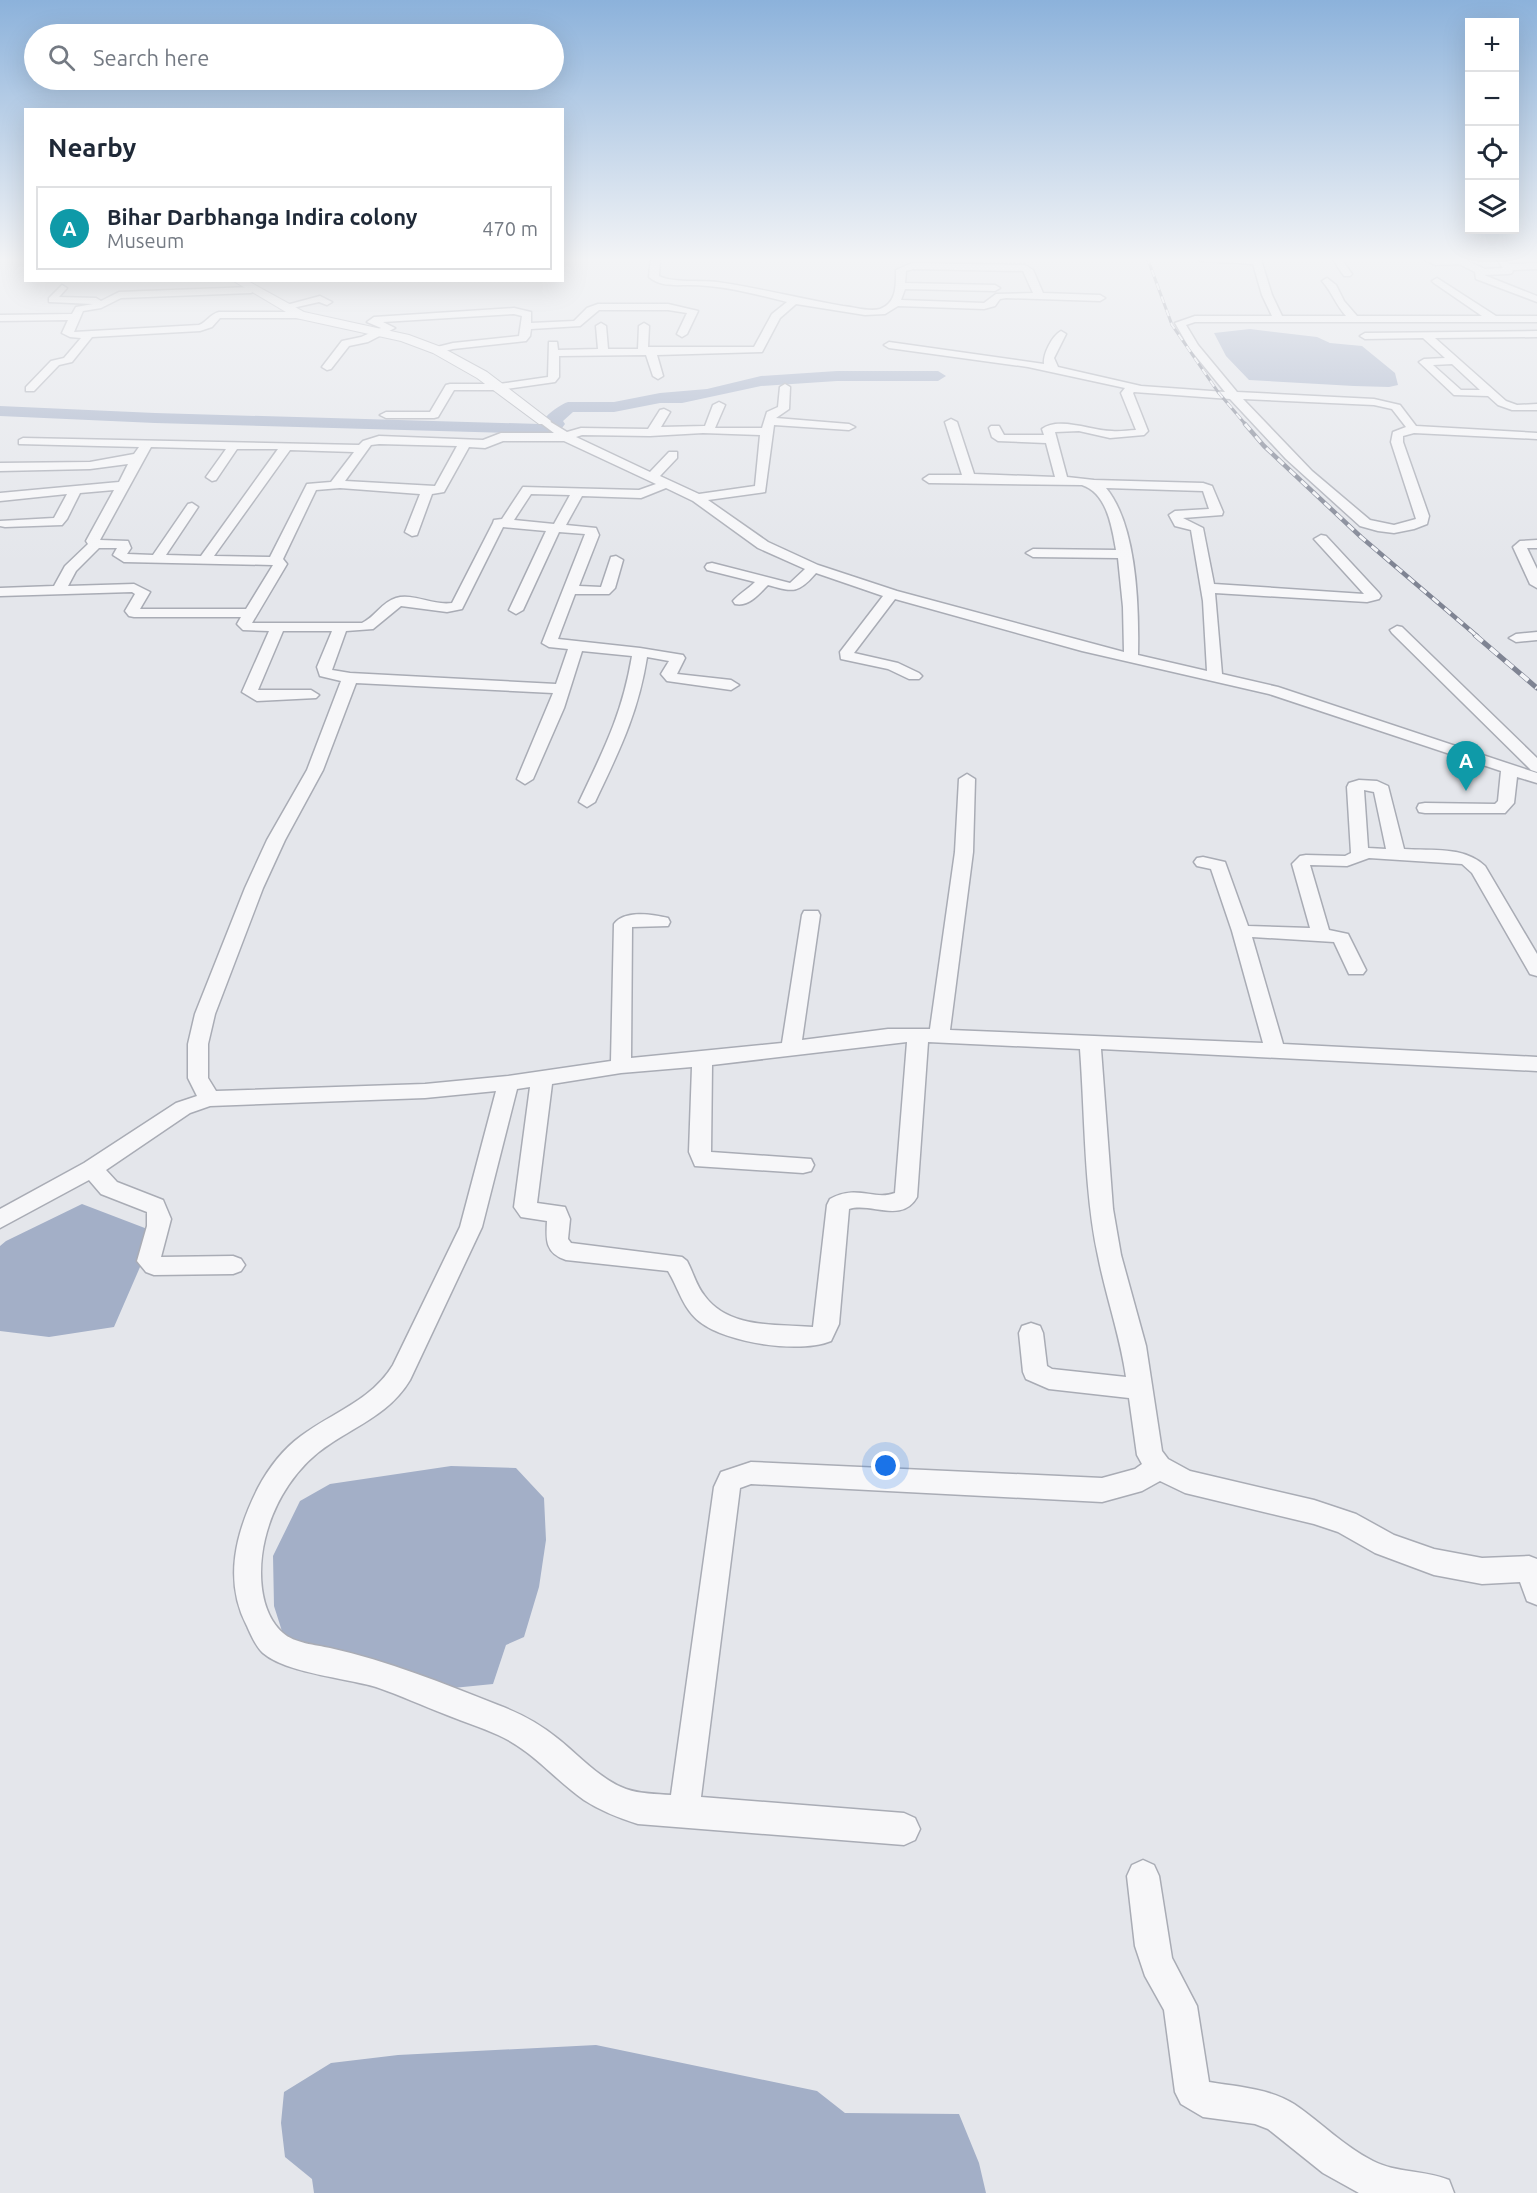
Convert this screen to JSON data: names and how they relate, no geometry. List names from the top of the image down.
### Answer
{
  "page": {
    "map_buttons": ["+", "−"],
    "search": "Search here",
    "heading": "Nearby",
    "list": [
      {
        "mark": "A",
        "name": "Bihar Darbhanga Indira colony",
        "note": "Museum",
        "value": "470 m"
      }
    ],
    "pins": "A"
  }
}
